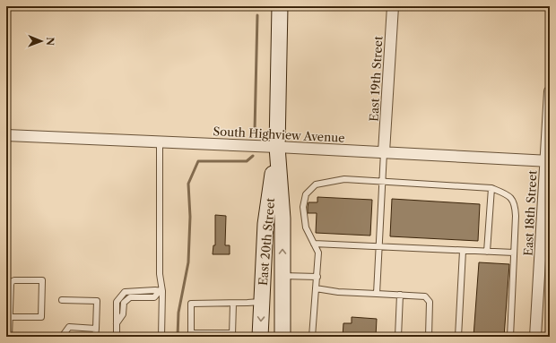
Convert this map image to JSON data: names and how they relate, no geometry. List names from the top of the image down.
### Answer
{
  "streets": {
    "main road": ["East 20th Street"],
    "street": ["East 19th Street", "South Highview Avenue", "East 18th Street"]
  },
  "crossings": [
    ["East 19th Street", "South Highview Avenue"],
    ["South Highview Avenue", "East 18th Street"],
    ["South Highview Avenue", "East 20th Street"]
  ],
  "north": "right"
}
